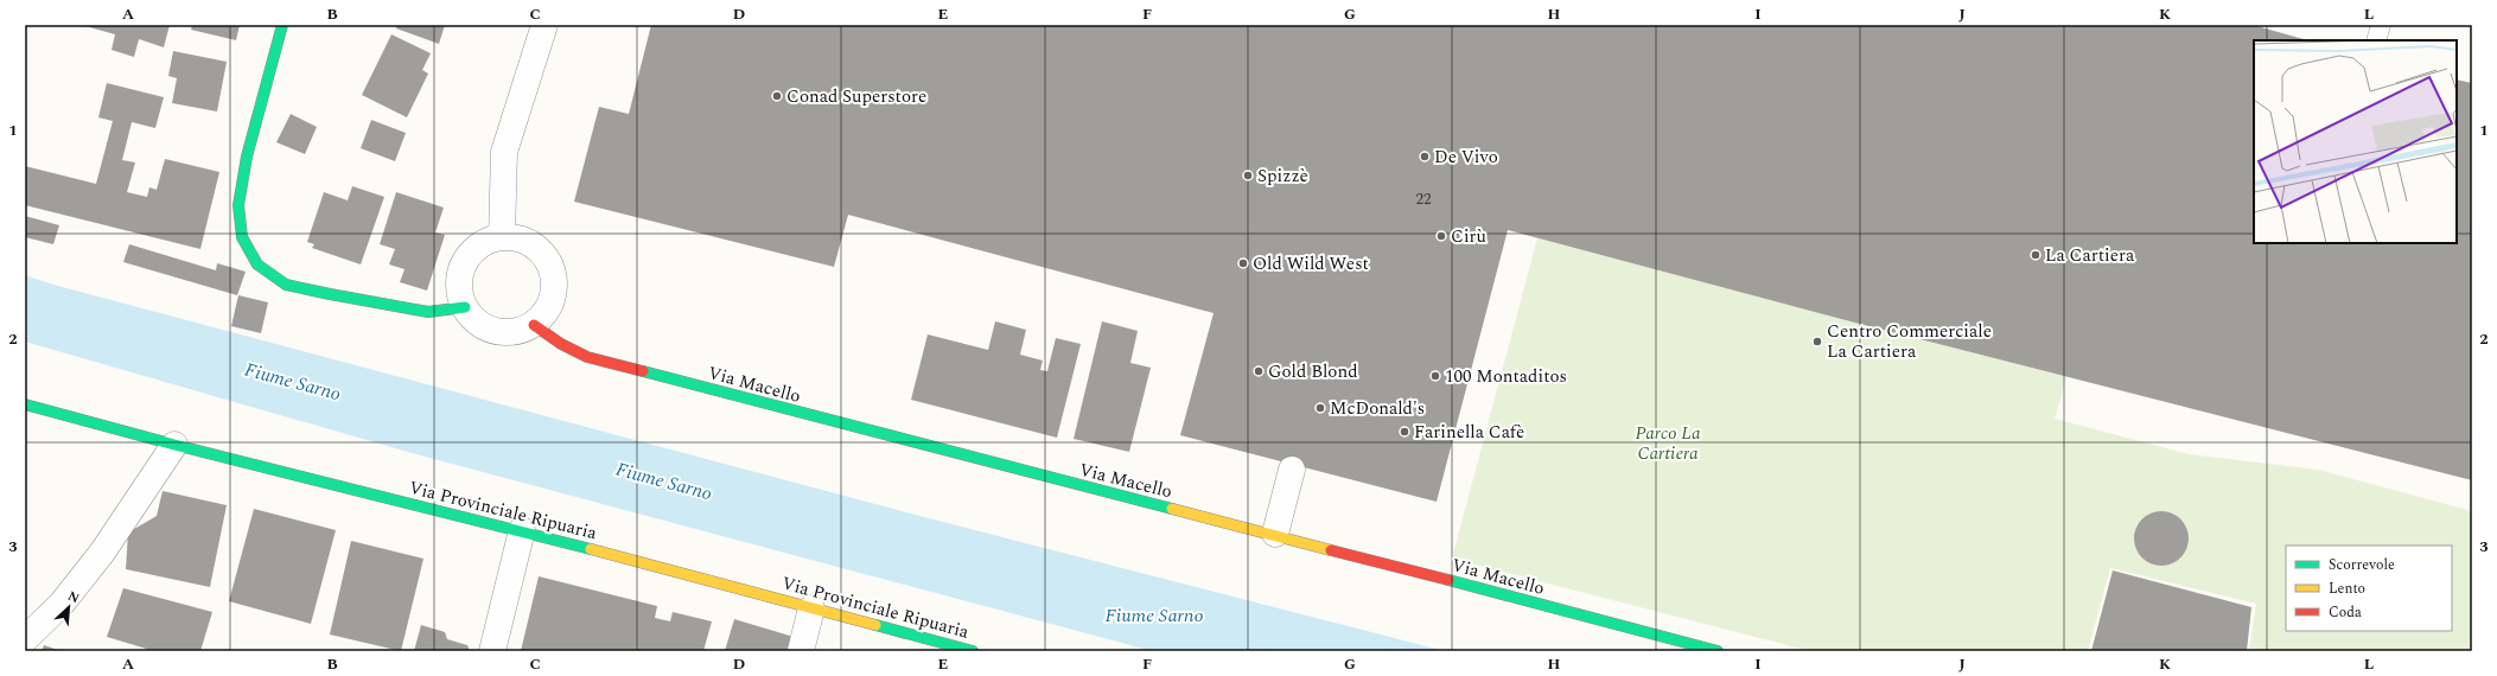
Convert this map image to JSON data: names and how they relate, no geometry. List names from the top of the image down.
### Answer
{
  "streets": {
    "street": ["Via Macello", "Via Provinciale Ripuaria"]
  },
  "water": ["Fiume Sarno"],
  "parks": ["Parco La Cartiera"],
  "places": [
    "Conad Superstore",
    "De Vivo",
    "Spizzè",
    "Cirù",
    "La Cartiera",
    "Old Wild West",
    "Centro Commerciale La Cartiera",
    "Gold Blond",
    "100 Montaditos",
    "McDonald's",
    "Farinella Cafè"
  ],
  "house_numbers": ["22"],
  "legend": ["Scorrevole", "Lento", "Coda"],
  "north": "top right",
  "grid": {
    "columns": [
      "A",
      "B",
      "C",
      "D",
      "E",
      "F",
      "G",
      "H",
      "I",
      "J",
      "K",
      "L"
    ],
    "rows": ["1", "2", "3"]
  }
}
